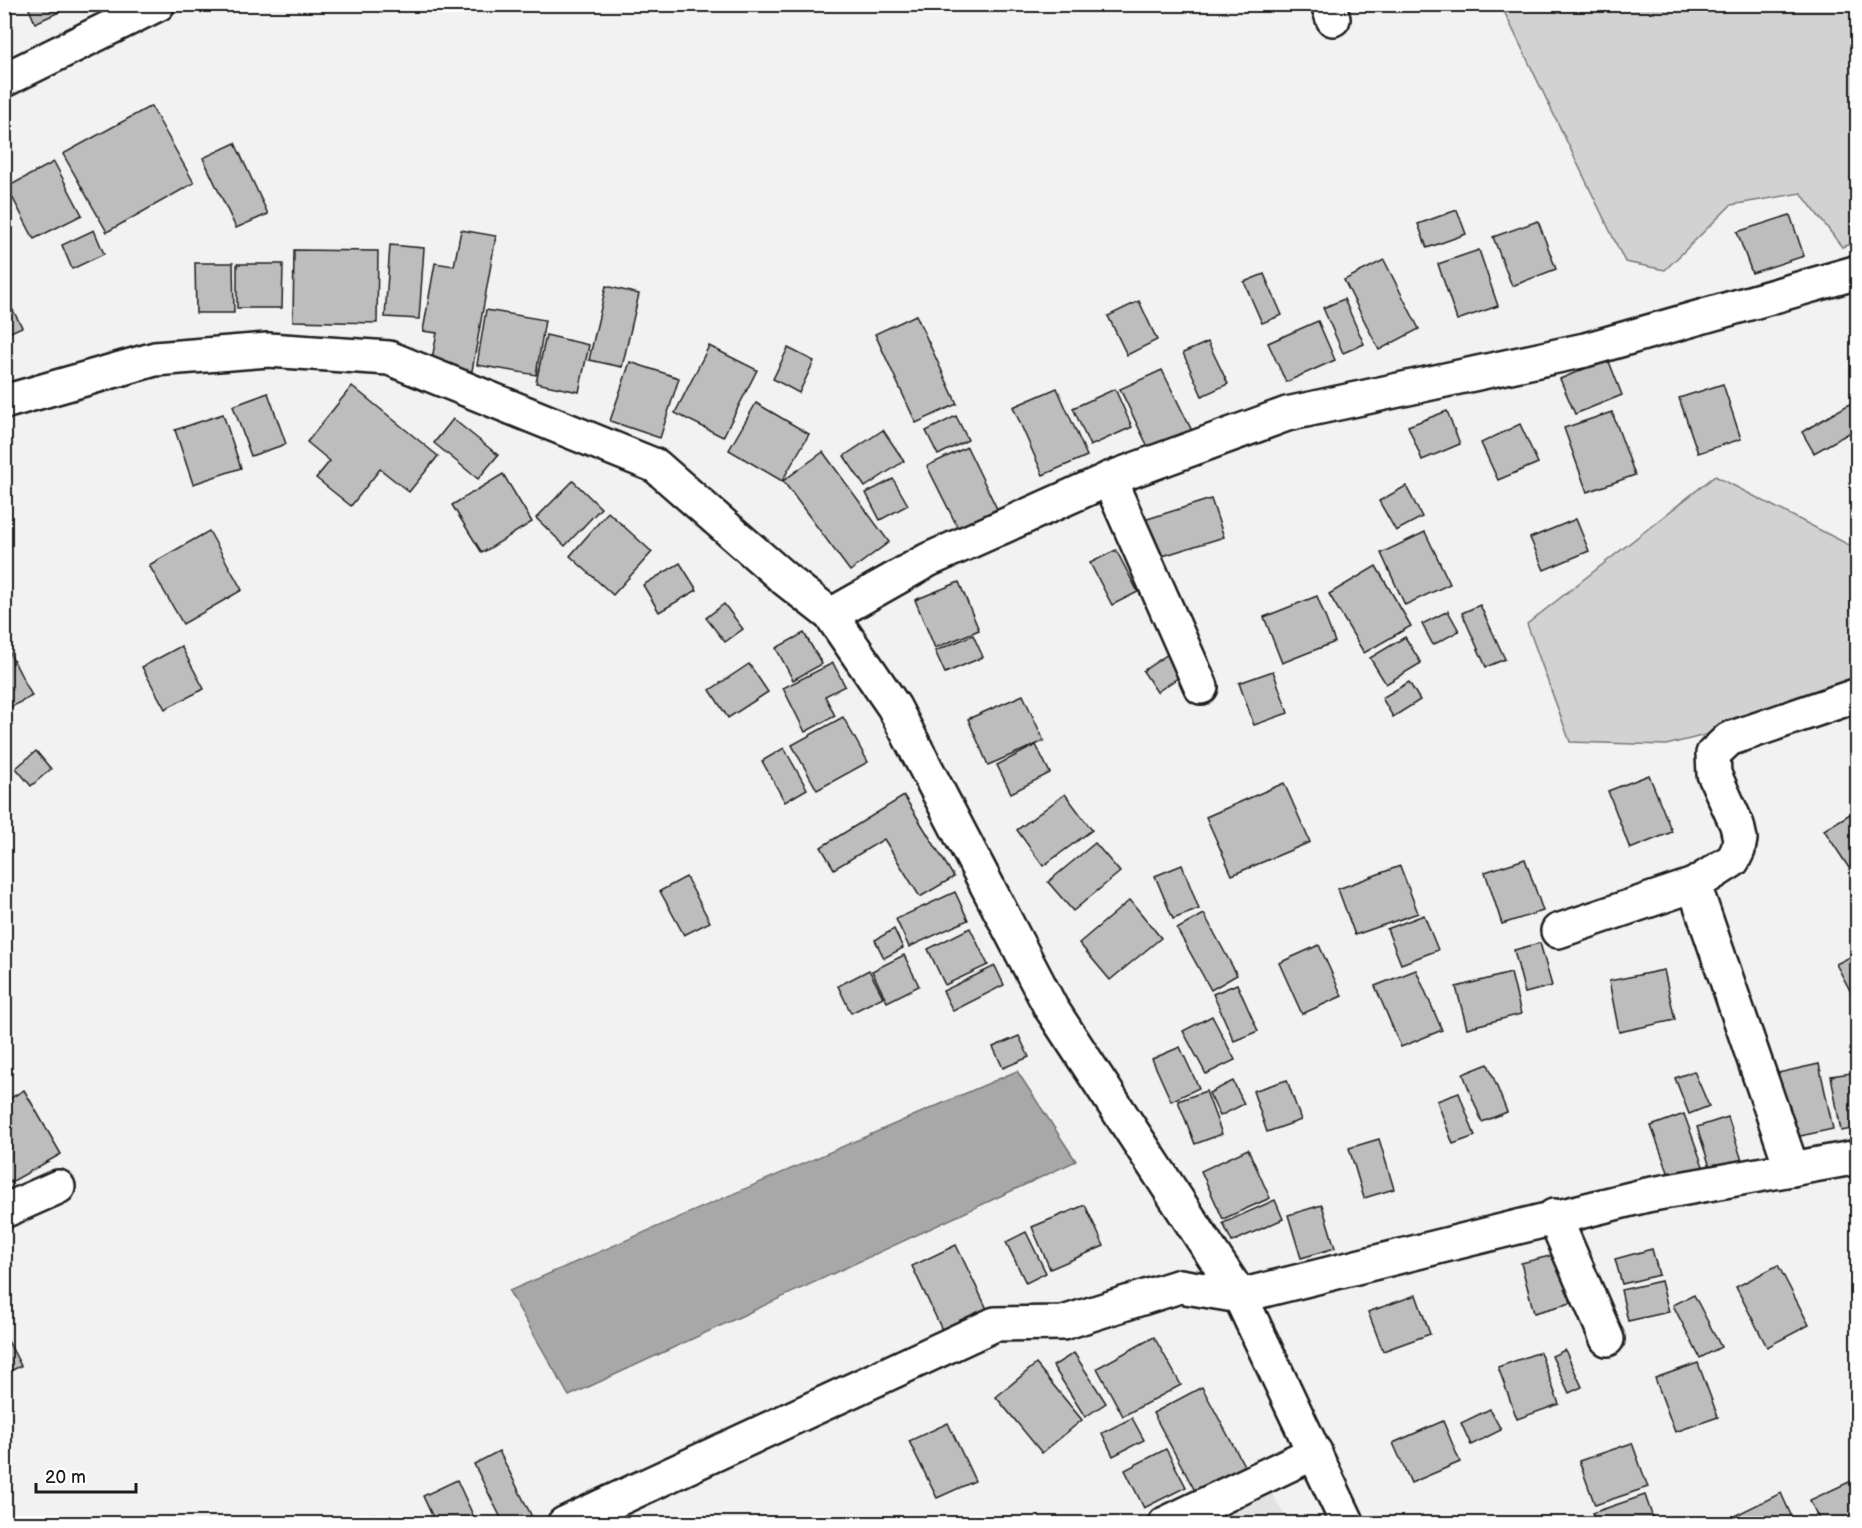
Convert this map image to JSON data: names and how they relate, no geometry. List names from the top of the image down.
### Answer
{
  "scale_bar": "20 m"
}
